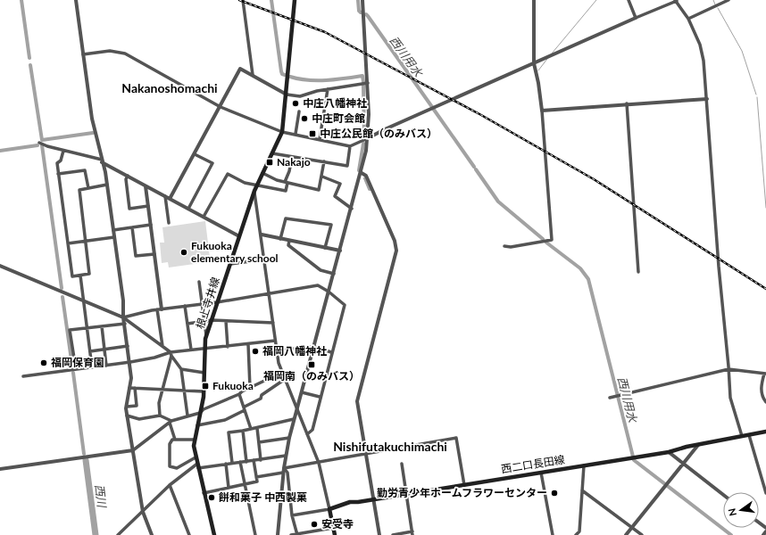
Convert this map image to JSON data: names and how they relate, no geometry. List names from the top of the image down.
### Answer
{
  "streets": {
    "main road": ["根上寺井線", "西二口長田線"]
  },
  "districts": ["Nakanoshomachi", "Nishifutakuchimachi"],
  "water": ["西川用水", "西川"],
  "places": {
    "other": [
      "中庄八幡神社",
      "中庄町会館",
      "Fukuoka elementary school",
      "福岡八幡神社",
      "福岡保育園",
      "勤労青少年ホームフラワーセンター",
      "餅和菓子 中西製菓",
      "安受寺"
    ],
    "transit": [
      "中庄公民館（のみバス）",
      "Nakajo",
      "福岡南（のみバス）",
      "Fukuoka"
    ]
  },
  "north": "left"
}
